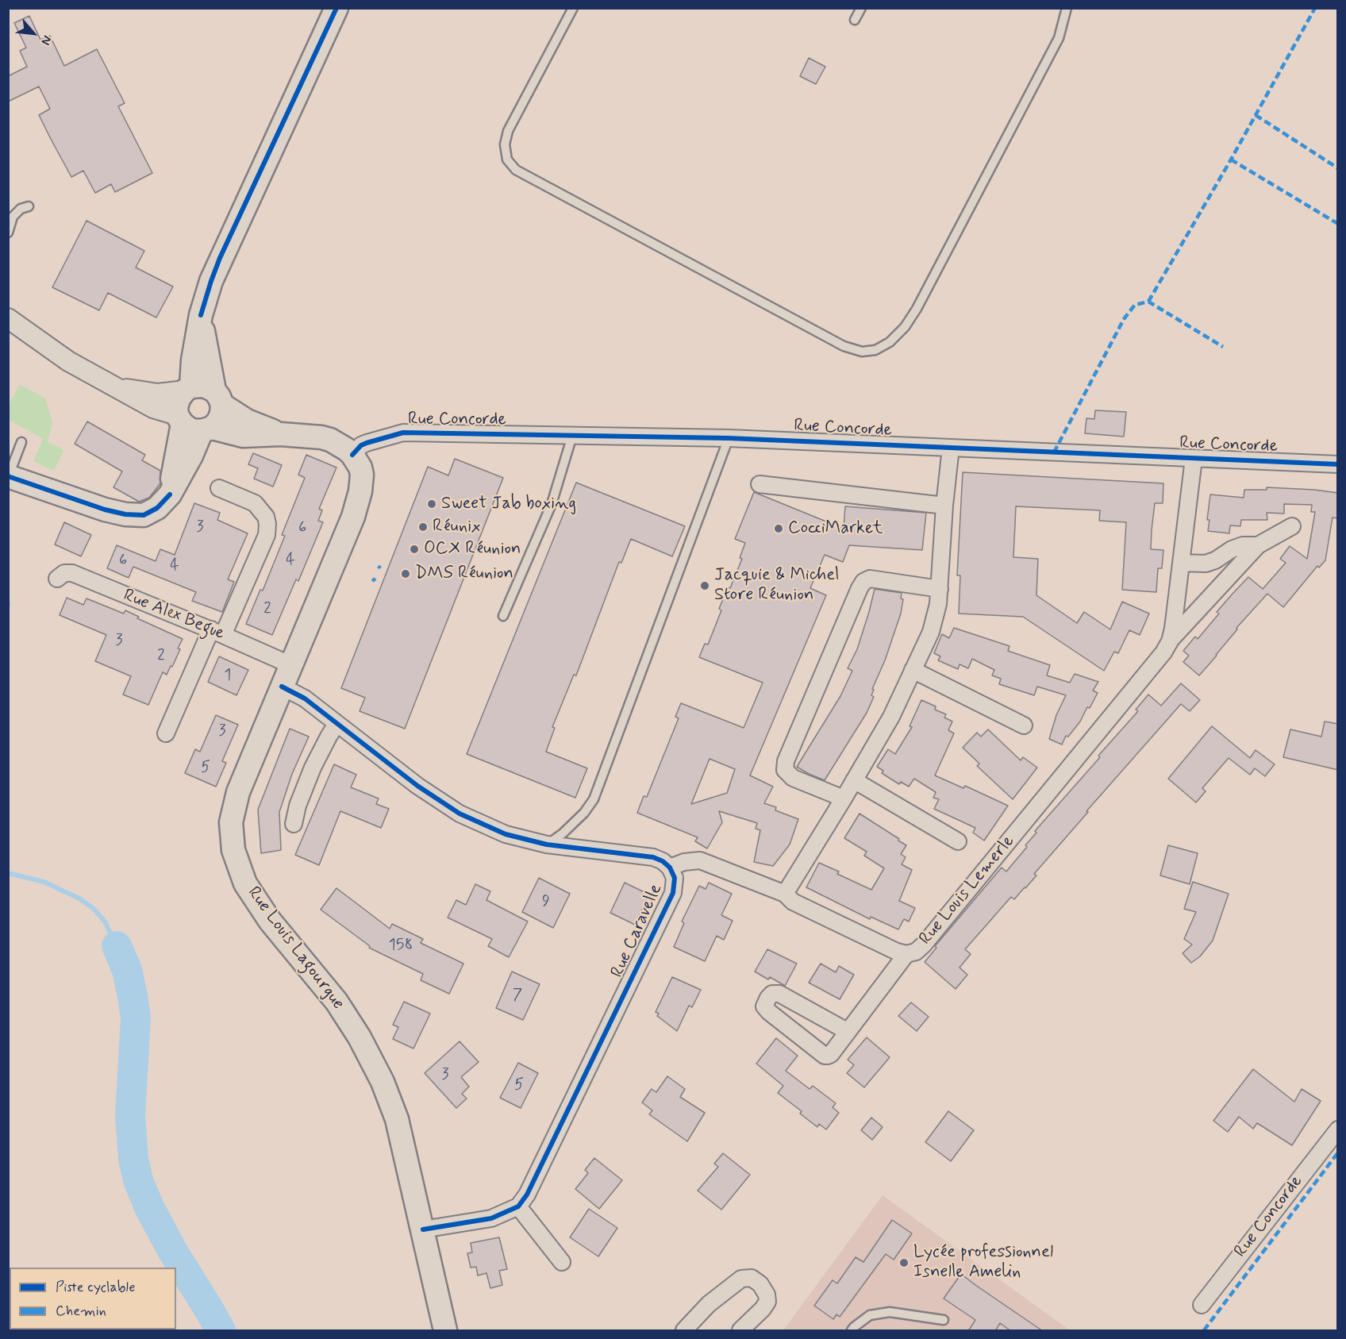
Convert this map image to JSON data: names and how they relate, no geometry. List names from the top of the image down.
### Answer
{
  "streets": {
    "main road": ["Rue Louis Lagourgue"],
    "street": [
      "Rue Concorde",
      "Rue Alex Begue",
      "Rue Louis Lemerle",
      "Rue Caravelle"
    ]
  },
  "crossings": [
    ["Rue Concorde", "Rue Louis Lemerle"],
    ["Rue Concorde", "Rue Louis Lagourgue"],
    ["Rue Alex Begue", "Rue Louis Lagourgue"],
    ["Rue Louis Lemerle", "Rue Caravelle"],
    ["Rue Caravelle", "Rue Louis Lagourgue"]
  ],
  "places": [
    "Sweet Jab boxing",
    "Réunix",
    "CocciMarket",
    "OCX Réunion",
    "DMS Réunion",
    "Jacquie & Michel Store Réunion",
    "Lycée professionnel Isnelle Amelin"
  ],
  "house_numbers": [
    "3",
    "6",
    "6",
    "4",
    "4",
    "2",
    "3",
    "2",
    "1",
    "3",
    "5",
    "9",
    "158",
    "7",
    "3",
    "5"
  ],
  "legend": ["Piste cyclable", "Chemin"],
  "north": "bottom right"
}
